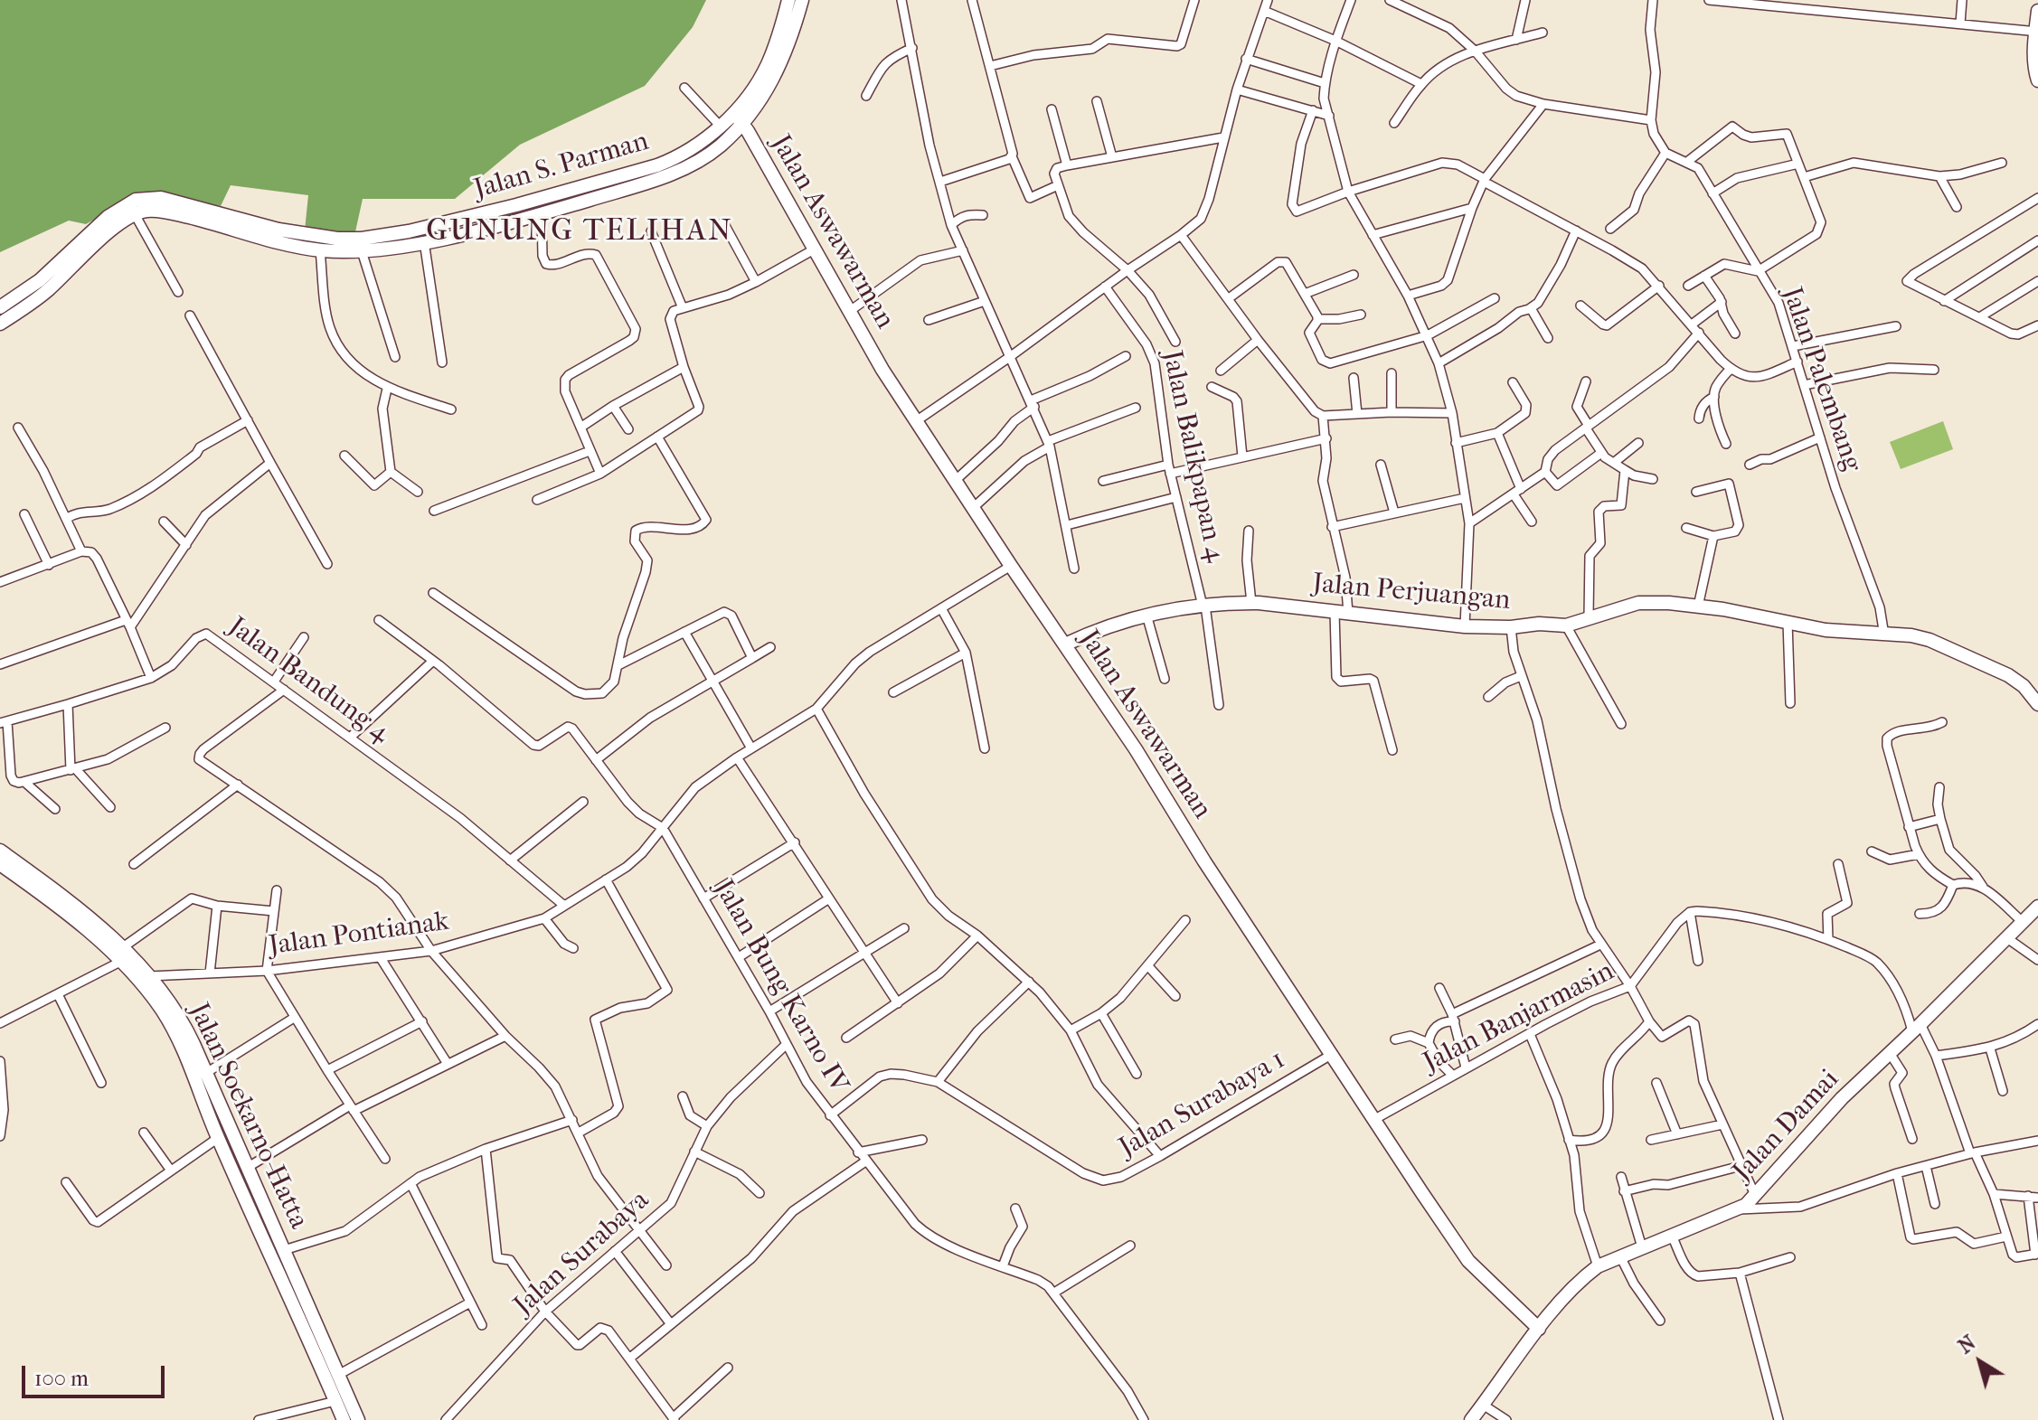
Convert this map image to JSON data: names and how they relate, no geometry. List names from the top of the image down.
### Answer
{
  "streets": {
    "street": [
      "Jalan S. Parman",
      "Jalan Aswawarman",
      "Jalan Palembang",
      "Jalan Balikpapan 4",
      "Jalan Perjuangan",
      "Jalan Bandung 4",
      "Jalan Pontianak",
      "Jalan Bung Karno IV",
      "Jalan Banjarmasin",
      "Jalan Surabaya 1",
      "Jalan Soekarno-Hatta",
      "Jalan Damai",
      "Jalan Surabaya"
    ]
  },
  "crossings": [
    ["Jalan S. Parman", "Jalan Aswawarman"],
    ["Jalan Aswawarman", "Jalan Perjuangan"],
    ["Jalan Aswawarman", "Jalan Pontianak"],
    ["Jalan Aswawarman", "Jalan Banjarmasin"],
    ["Jalan Aswawarman", "Jalan Surabaya 1"],
    ["Jalan Aswawarman", "Jalan Damai"],
    ["Jalan Palembang", "Jalan Perjuangan"],
    ["Jalan Balikpapan 4", "Jalan Perjuangan"],
    ["Jalan Bandung 4", "Jalan Pontianak"],
    ["Jalan Pontianak", "Jalan Bung Karno IV"],
    ["Jalan Pontianak", "Jalan Soekarno-Hatta"],
    ["Jalan Bung Karno IV", "Jalan Surabaya 1"],
    ["Jalan Bung Karno IV", "Jalan Surabaya"]
  ],
  "districts": ["GUNUNG TELIHAN"],
  "scale_bar": "100 m",
  "north": "top left"
}
